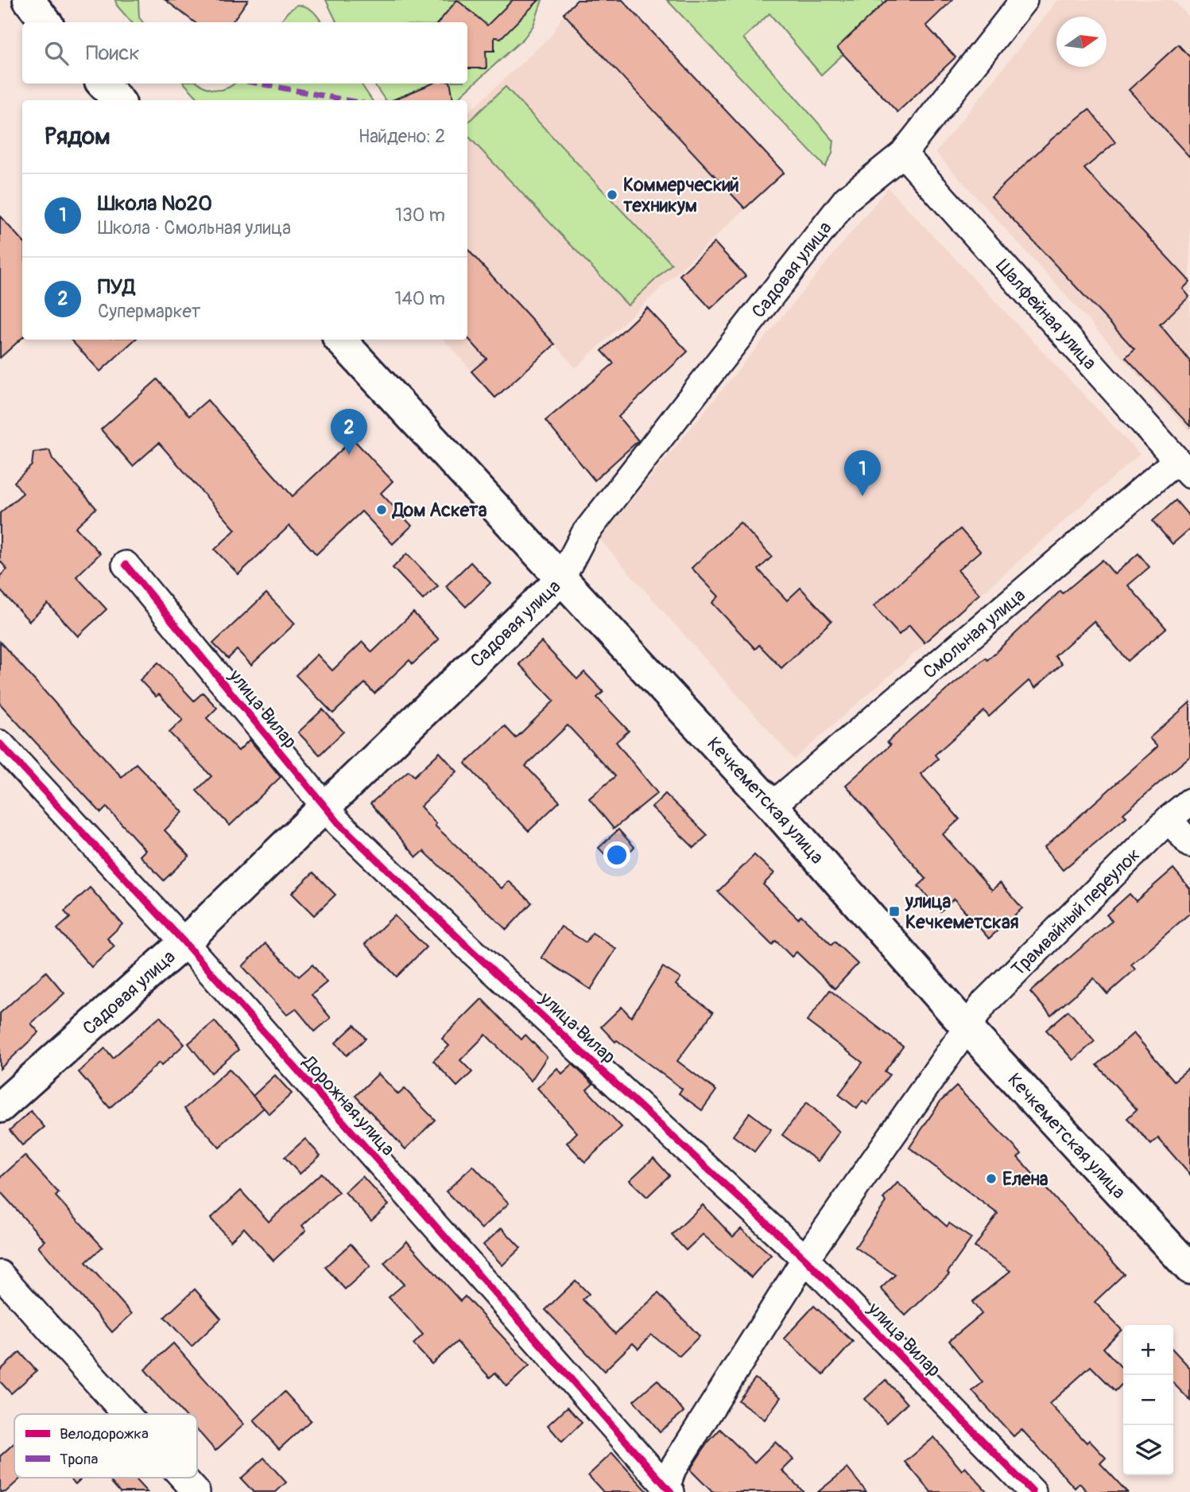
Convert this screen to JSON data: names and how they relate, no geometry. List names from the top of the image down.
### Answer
{
  "streets": {
    "main road": ["Садовая улица", "Кечкеметская улица"],
    "street": [
      "Шалфейная улица",
      "Смольная улица",
      "улица Вилар",
      "Трамвайный переулок",
      "Дорожная улица"
    ]
  },
  "crossings": [
    ["Садовая улица", "Шалфейная улица"],
    ["Садовая улица", "улица Вилар"],
    ["Садовая улица", "Кечкеметская улица"],
    ["Садовая улица", "Дорожная улица"],
    ["Шалфейная улица", "Смольная улица"],
    ["Смольная улица", "Кечкеметская улица"],
    ["улица Вилар", "Трамвайный переулок"],
    ["Кечкеметская улица", "Трамвайный переулок"],
    ["Трамвайный переулок", "Дорожная улица"]
  ],
  "places": {
    "other": ["Коммерческий техникум", "Дом Аскета", "Елена"],
    "transit": ["улица Кечкеметская"]
  },
  "legend": ["Велодорожка", "Тропа"],
  "north": "right",
  "page": {
    "search": "Поиск",
    "heading": ["Рядом", "Найдено: 2"],
    "list": [
      {
        "mark": "1",
        "name": "Школа №20",
        "note": "Школа · Смольная улица",
        "value": "130 m"
      },
      {
        "mark": "2",
        "name": "ПУД",
        "note": "Супермаркет",
        "value": "140 m"
      }
    ],
    "pins": ["2", "1"],
    "map_buttons": ["+", "−"]
  }
}
